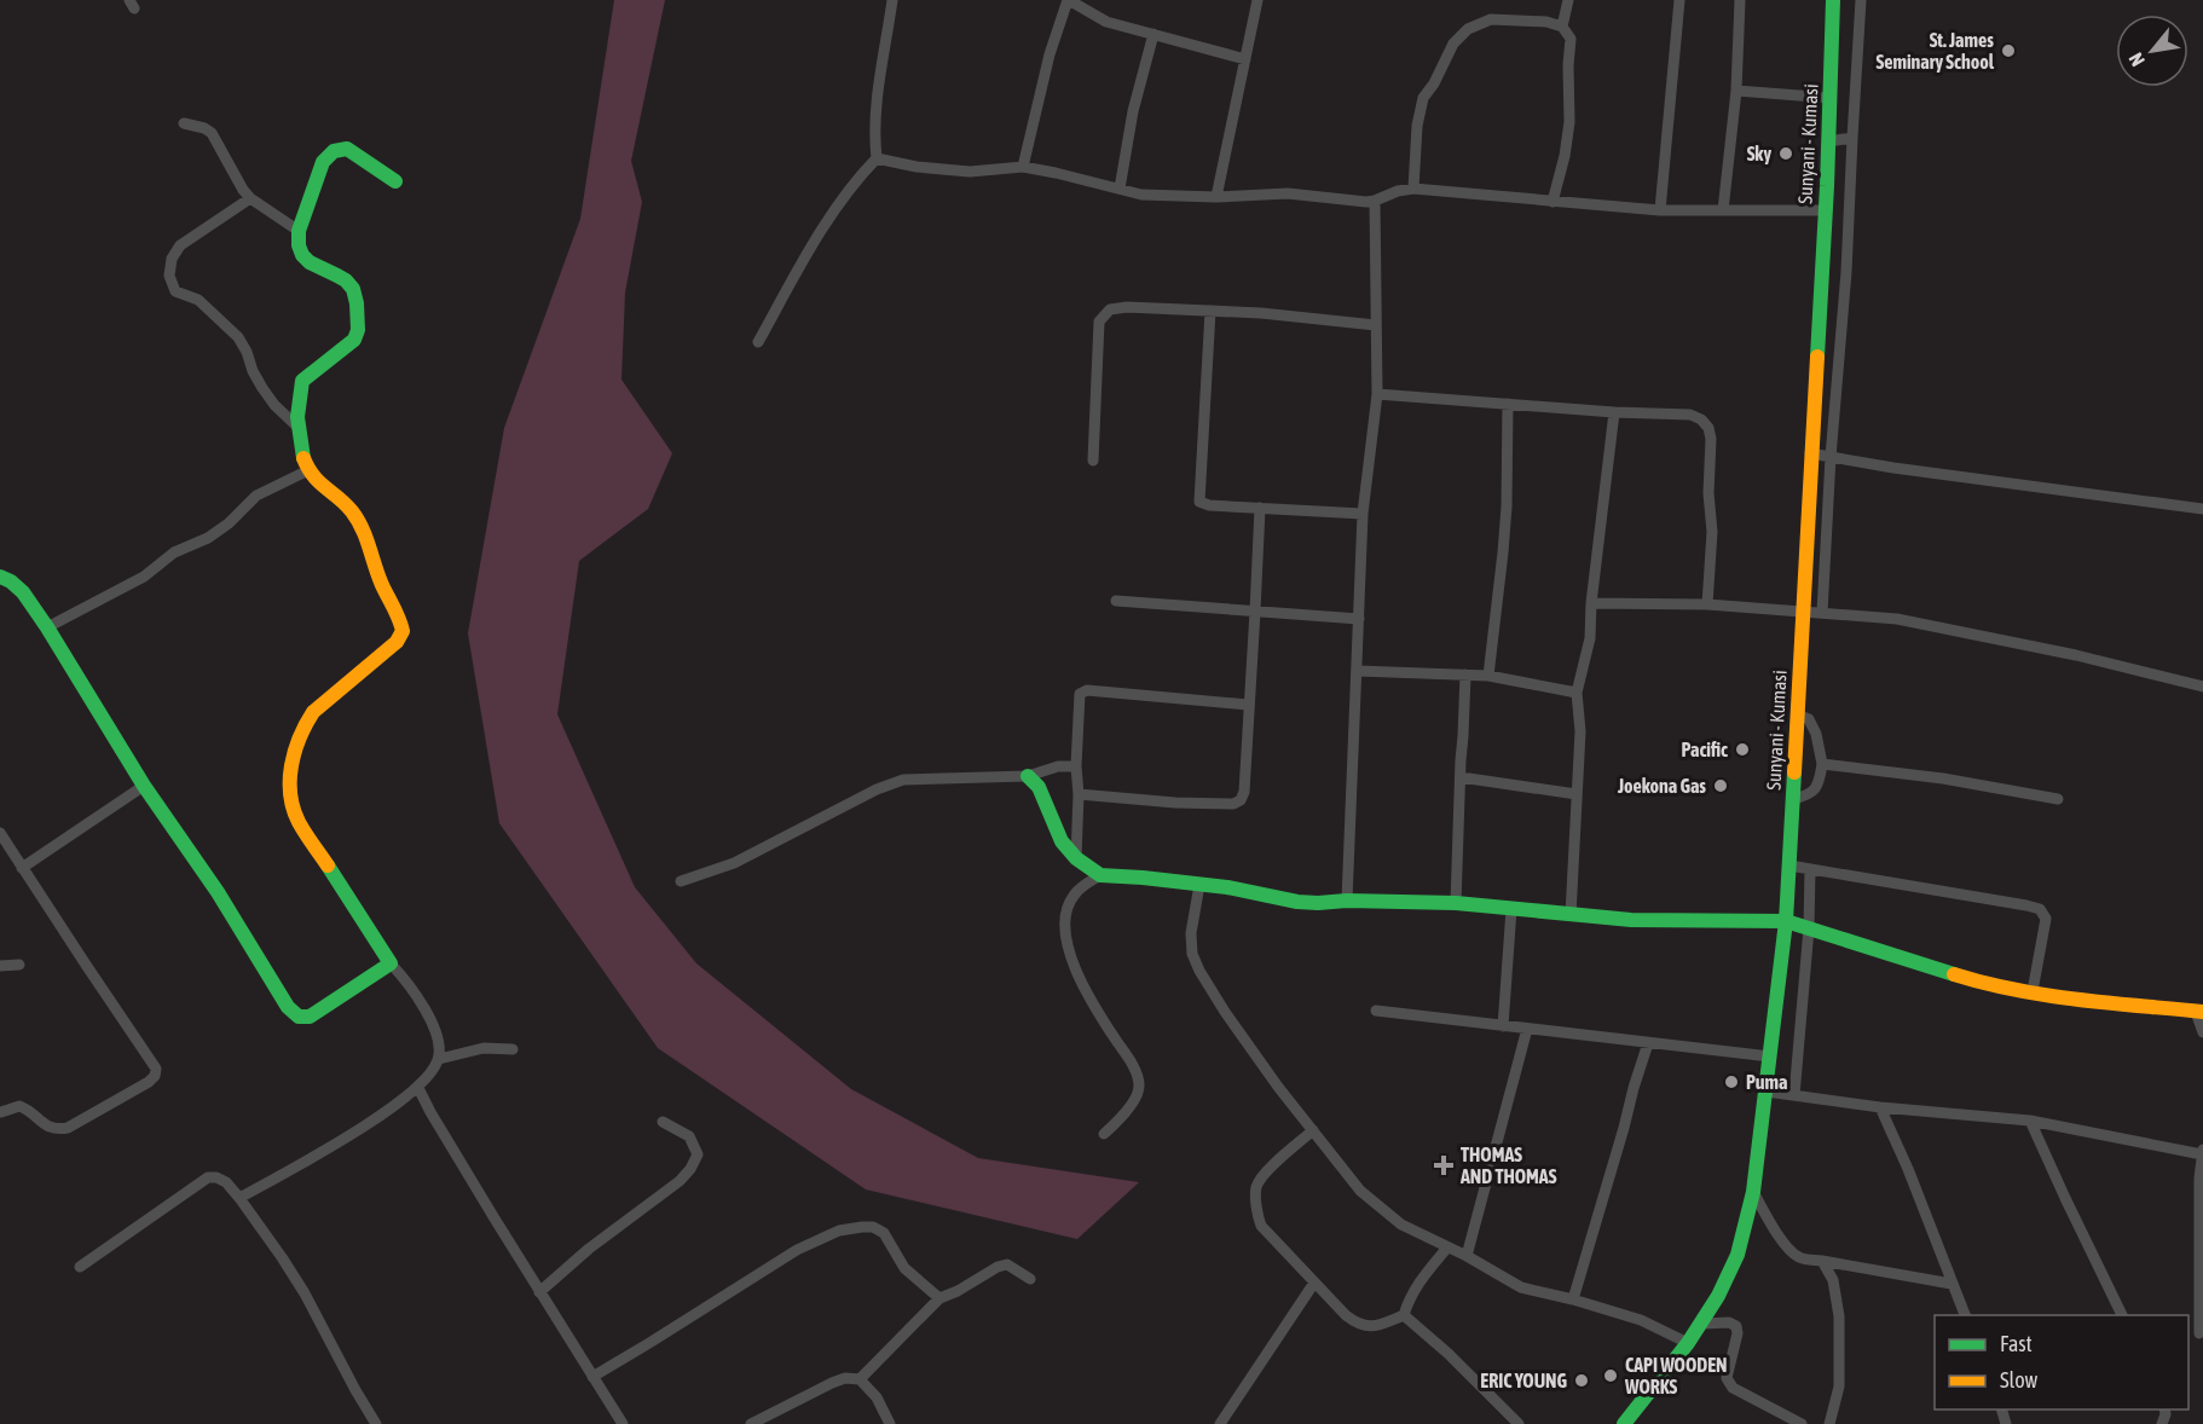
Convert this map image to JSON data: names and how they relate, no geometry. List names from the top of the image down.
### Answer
{
  "streets": {
    "street": ["Sunyani - Kumasi"]
  },
  "places": {
    "other": [
      "St. James Seminary School",
      "Sky",
      "Pacific",
      "Joekona Gas",
      "Puma",
      "CAPI WOODEN WORKS",
      "ERIC YOUNG"
    ],
    "health": ["THOMAS AND THOMAS"]
  },
  "legend": ["Fast", "Slow"],
  "north": "bottom left"
}
